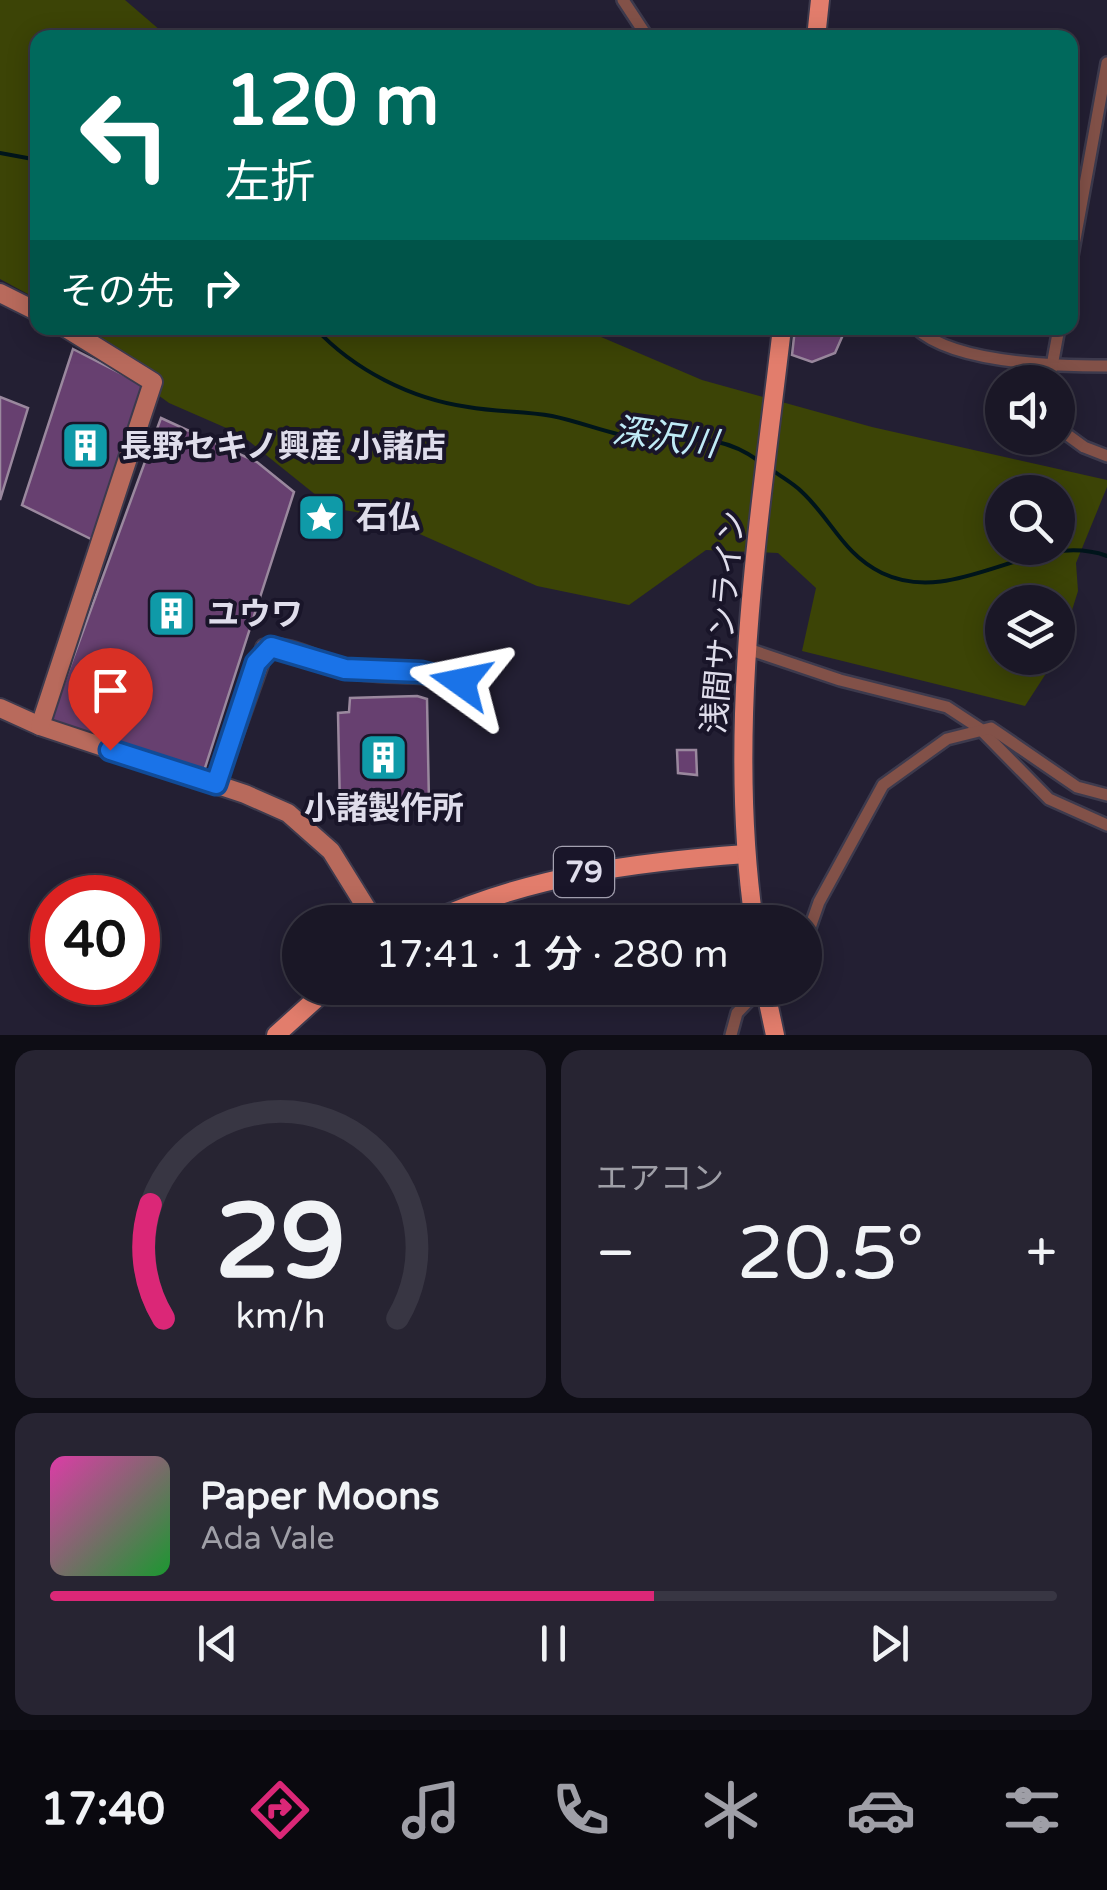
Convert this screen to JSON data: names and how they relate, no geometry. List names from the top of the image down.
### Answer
{
  "streets": {
    "main road": ["浅間サンライン", "79"]
  },
  "crossings": [
    ["浅間サンライン", "79"]
  ],
  "water": ["深沢川"],
  "places": {
    "building": ["長野セキノ興産 小諸店", "ユウワ", "小諸製作所"],
    "place": ["石仏"]
  },
  "page": {
    "turn": ["120 m", "左折"],
    "then": "その先",
    "limit": "40",
    "trip": "17:41 · 1 分 · 280 m",
    "tile": "エアコン",
    "heat": ["−", "20.5°", "+"],
    "song": ["Paper Moons", "Ada Vale"],
    "tabs": "17:40",
    "gauge": ["29", "km/h"]
  }
}
